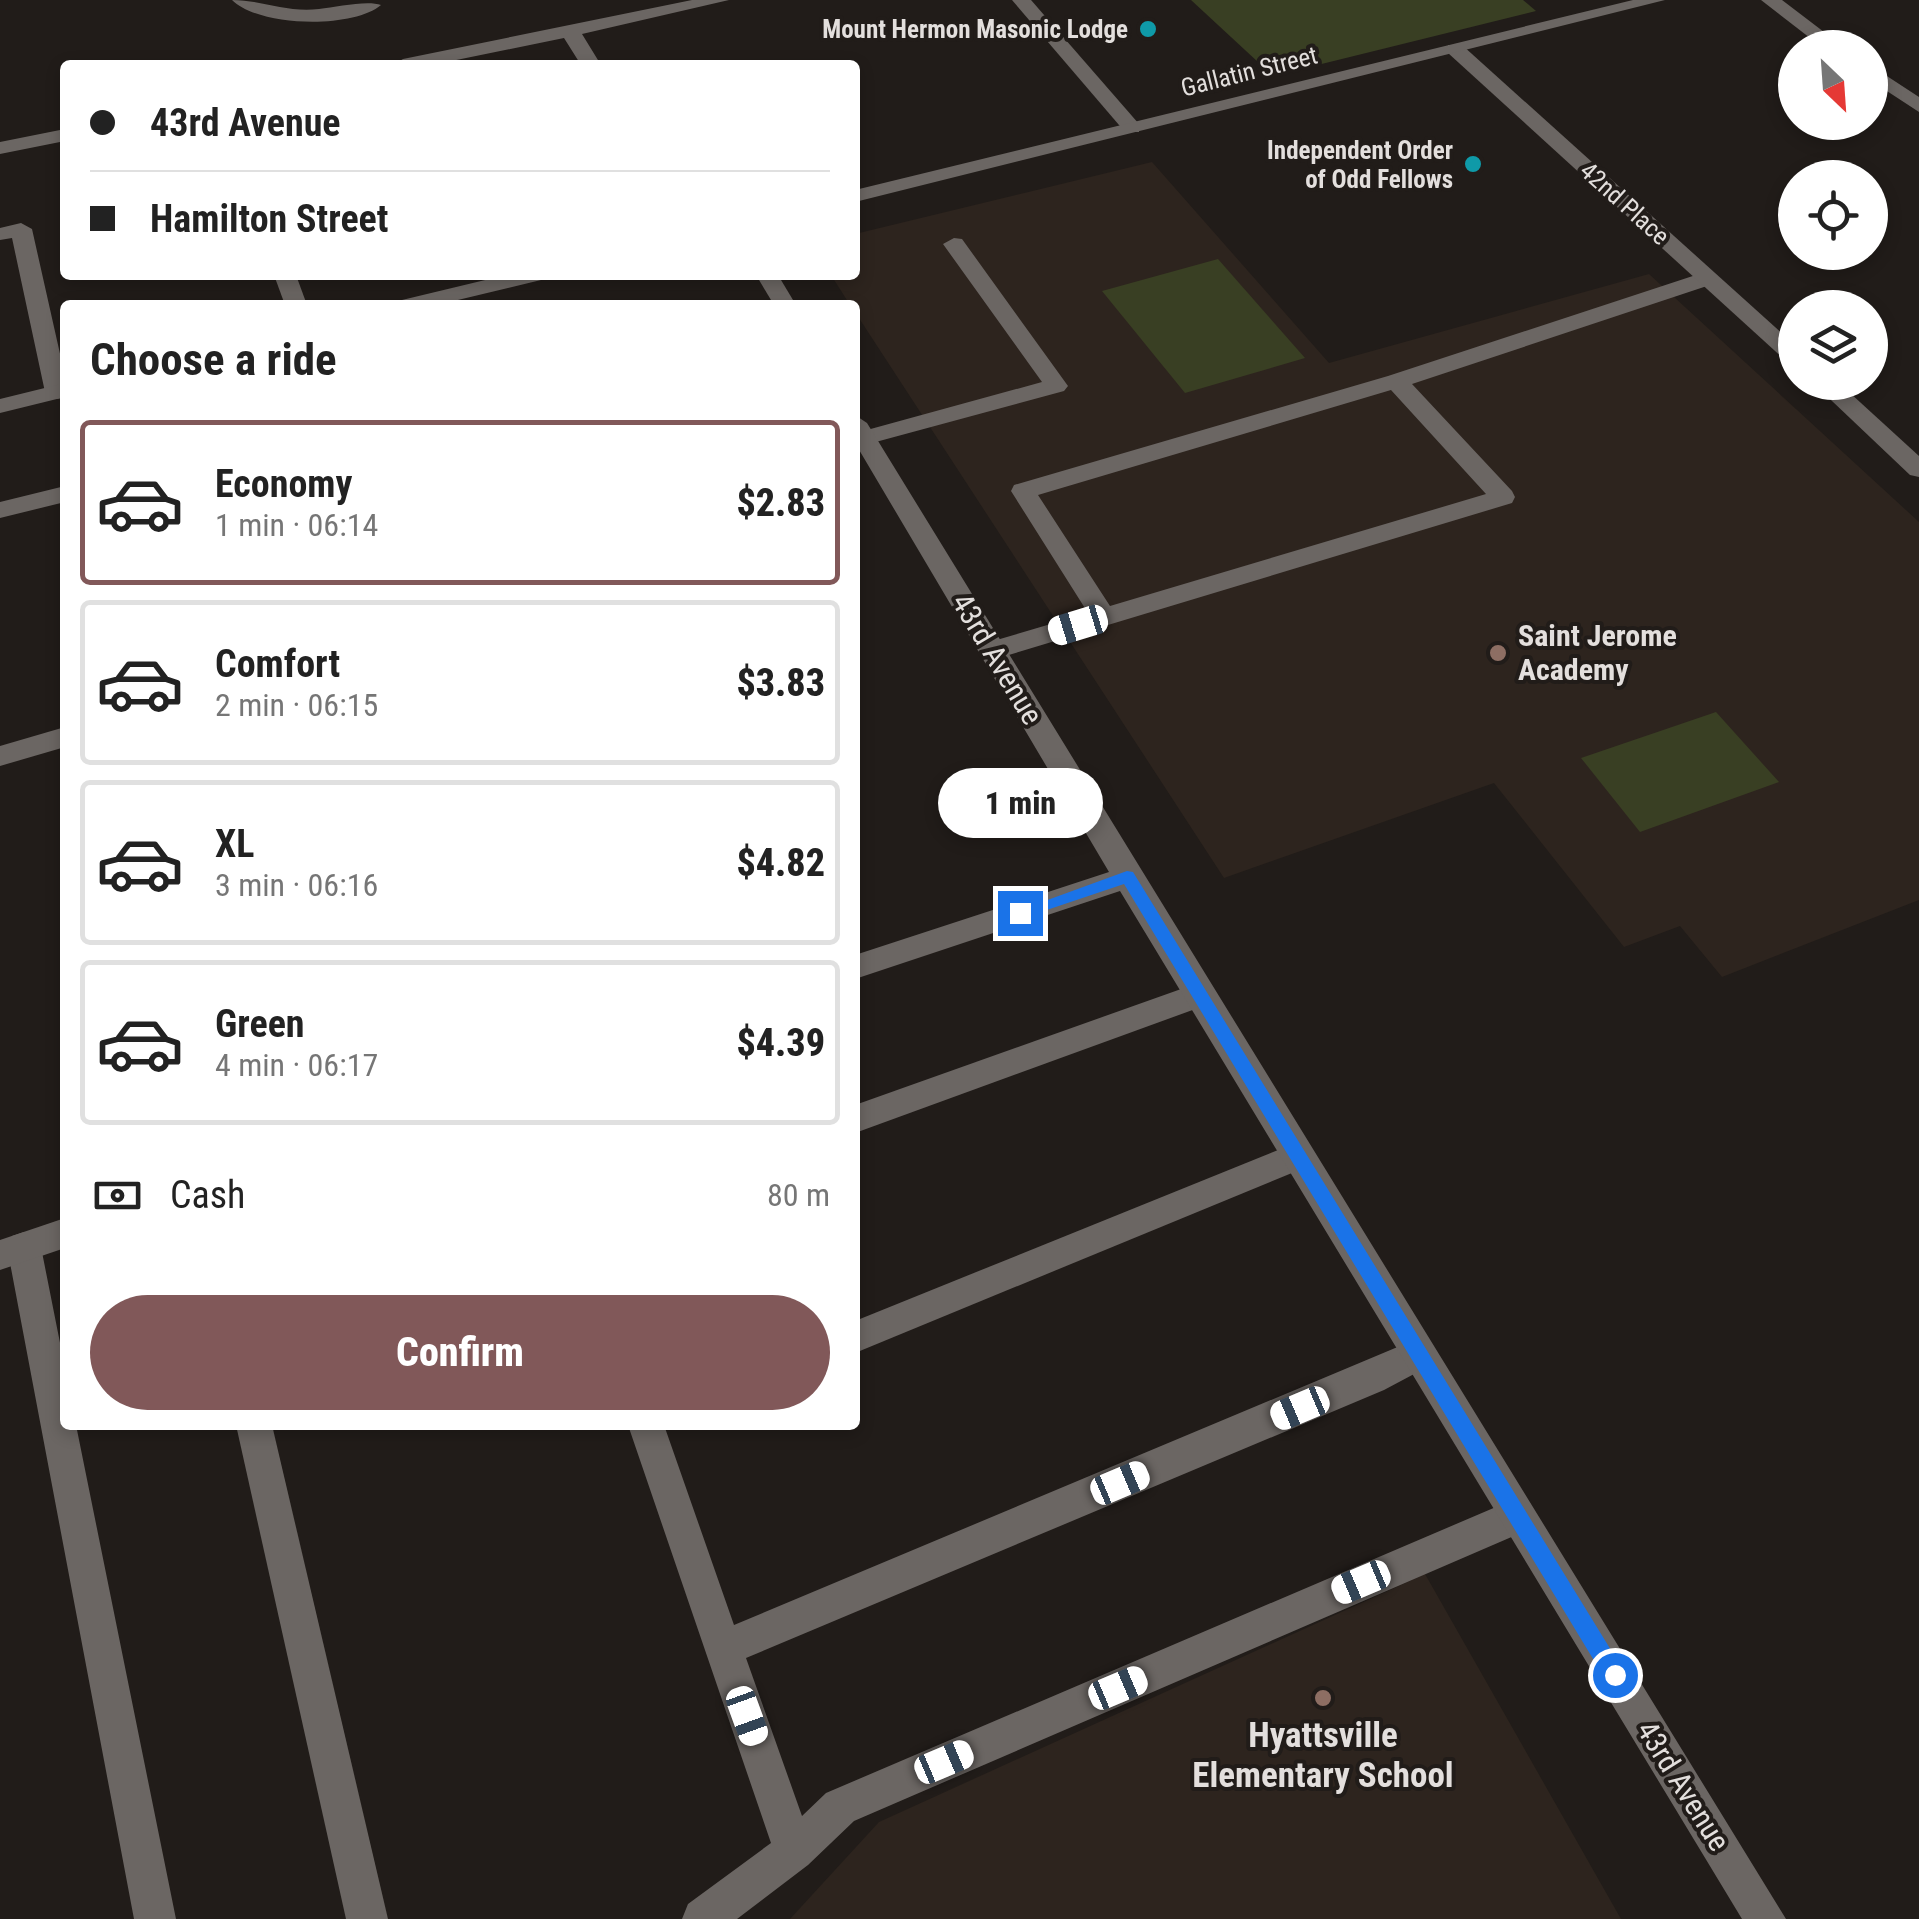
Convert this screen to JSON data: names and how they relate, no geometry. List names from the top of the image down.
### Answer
{
  "streets": {
    "street": ["Gallatin Street", "42nd Place", "43rd Avenue"]
  },
  "crossings": [
    ["Gallatin Street", "42nd Place"]
  ],
  "places": [
    "Mount Hermon Masonic Lodge",
    "Independent Order of Odd Fellows",
    "Saint Jerome Academy",
    "Hyattsville Elementary School"
  ],
  "north": "bottom right",
  "page": {
    "banner": ["43rd Avenue", "Hamilton Street"],
    "heading": "Choose a ride",
    "list": [
      {
        "name": "Economy",
        "note": "1 min · 06:14",
        "value": "$2.83"
      },
      {
        "name": "Comfort",
        "note": "2 min · 06:15",
        "value": "$3.83"
      },
      {
        "name": "XL",
        "note": "3 min · 06:16",
        "value": "$4.82"
      },
      {
        "name": "Green",
        "note": "4 min · 06:17",
        "value": "$4.39"
      }
    ],
    "bubble": "1 min",
    "pay": ["Cash", "80 m"],
    "buttons": "Confirm"
  }
}
